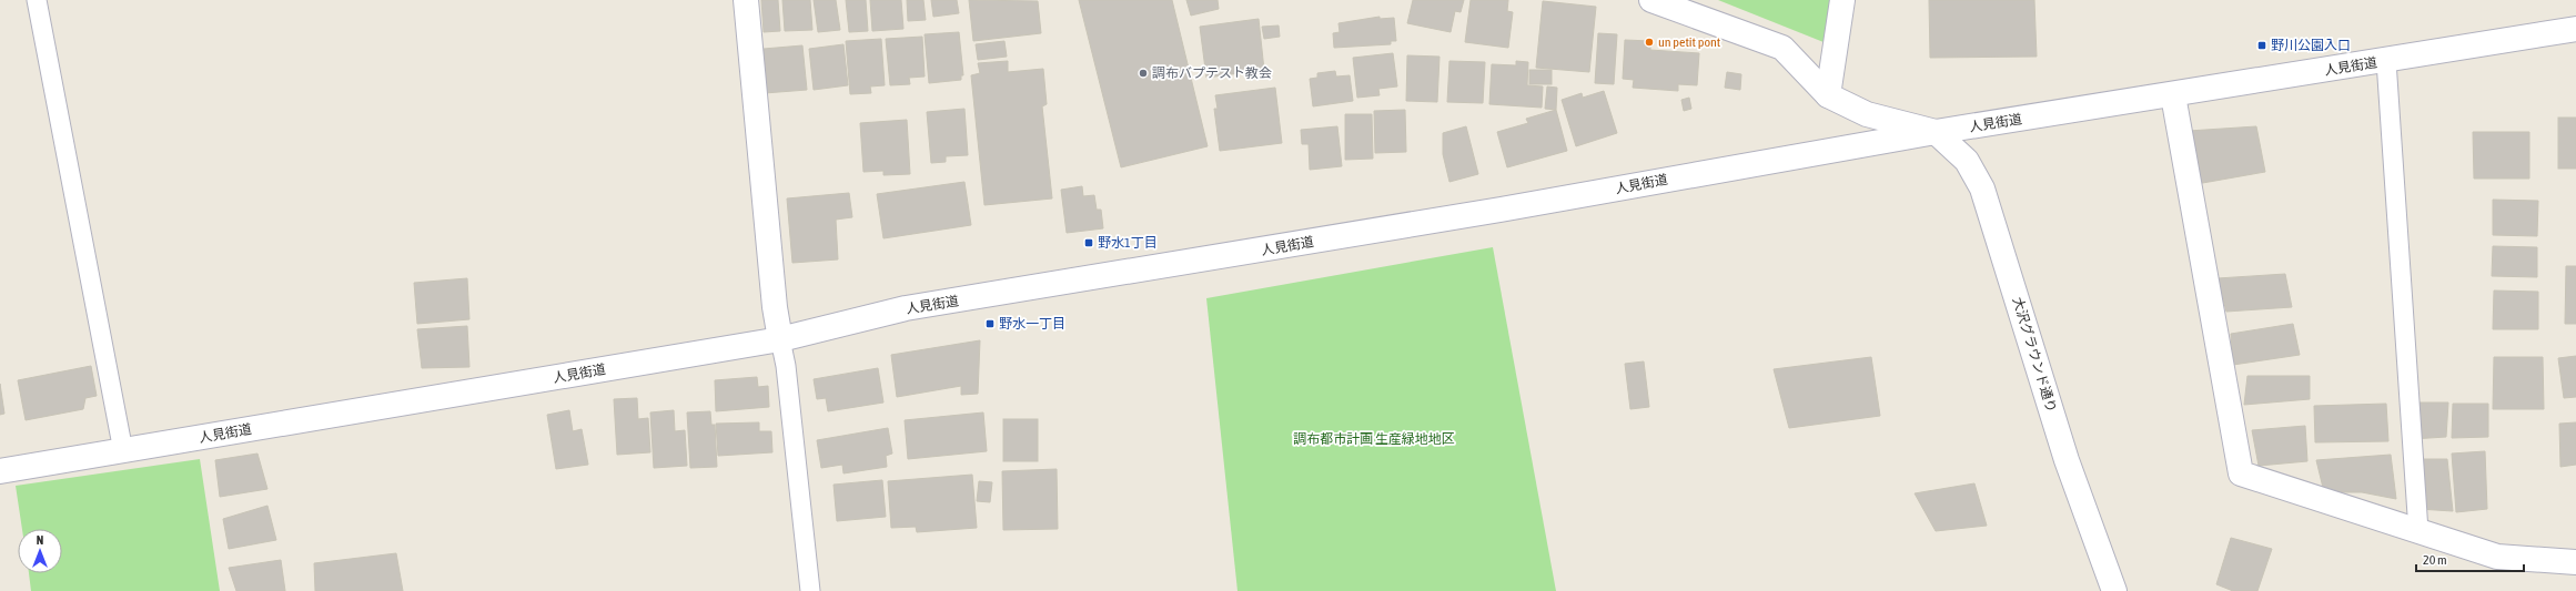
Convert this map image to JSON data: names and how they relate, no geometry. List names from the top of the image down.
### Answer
{
  "streets": {
    "main road": ["人見街道", "大沢グラウンド通り"]
  },
  "crossings": [
    ["人見街道", "大沢グラウンド通り"]
  ],
  "parks": ["調布都市計画 生産緑地地区"],
  "places": {
    "other": ["un petit pont", "調布バプテスト教会"],
    "transit": ["野川公園入口", "野水1丁目", "野水一丁目"]
  },
  "scale_bar": "20 m",
  "north": "top"
}
